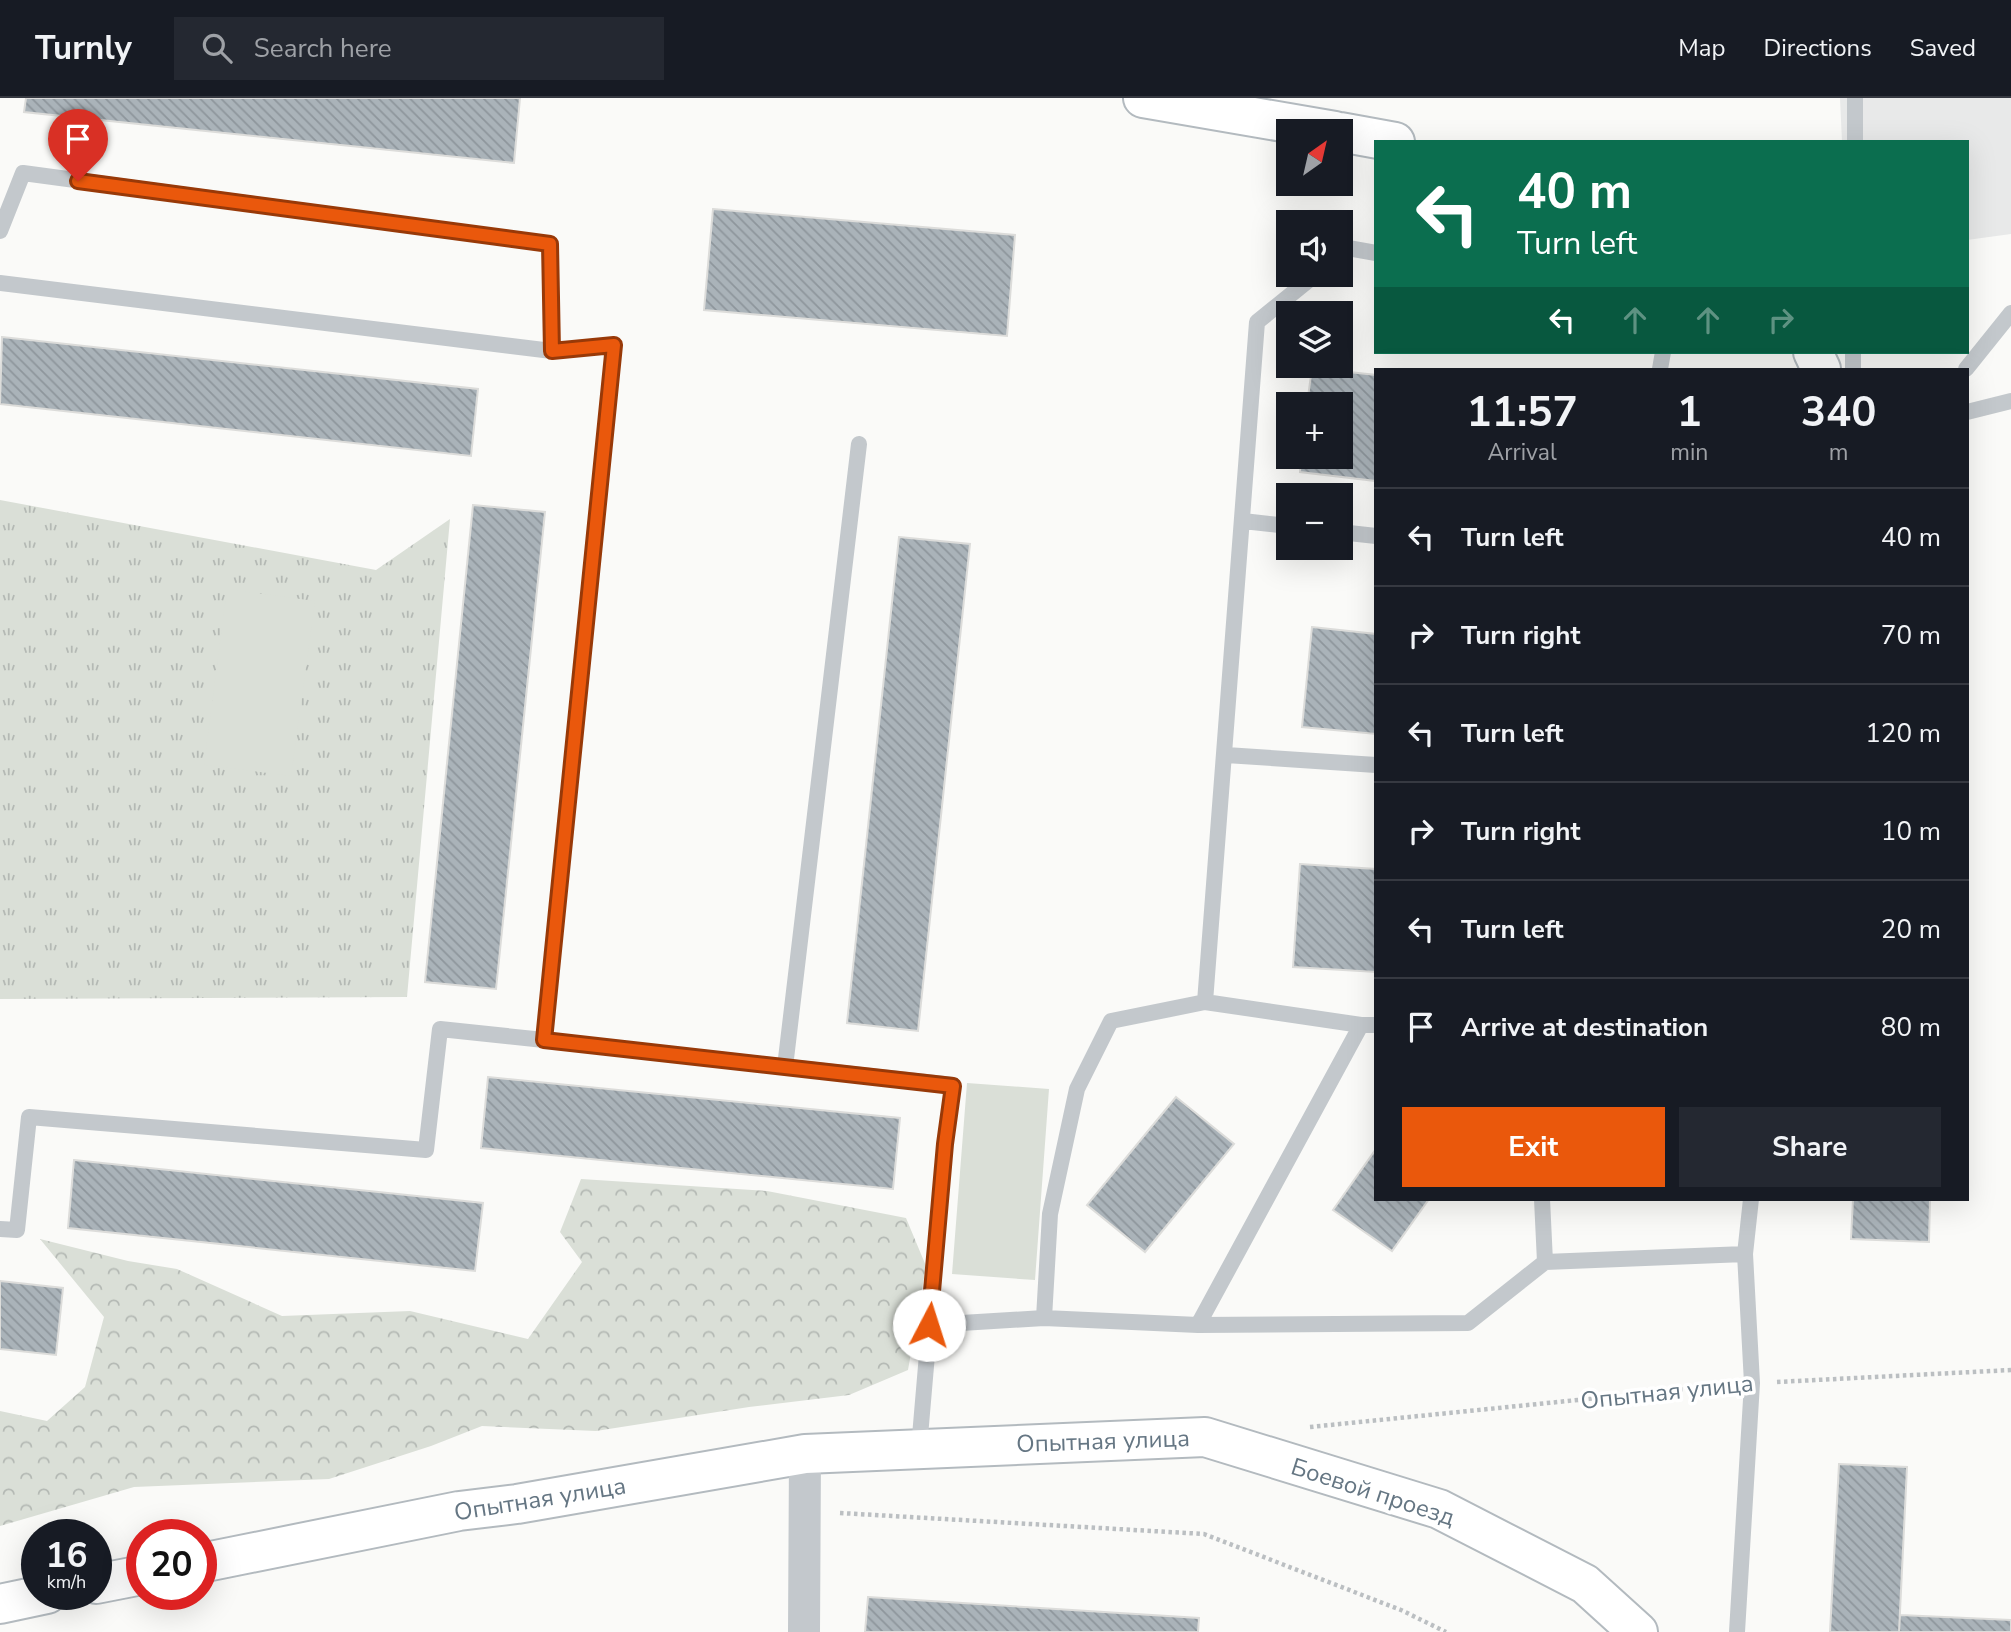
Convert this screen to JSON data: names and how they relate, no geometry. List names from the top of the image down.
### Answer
{
  "streets": {
    "street": ["Опытная улица", "Боевой проезд"]
  },
  "crossings": [
    ["Опытная улица", "Боевой проезд"]
  ],
  "north": "top right",
  "page": {
    "header": "Turnly",
    "search": "Search here",
    "nav": ["Map", "Directions", "Saved"],
    "map_buttons": ["+", "−"],
    "turn": ["40 m", "Turn left"],
    "eta": [
      "11:57",
      "Arrival",
      "1",
      "min",
      "340",
      "m"
    ],
    "list": [
      {
        "name": "Turn left",
        "value": "40 m"
      },
      {
        "name": "Turn right",
        "value": "70 m"
      },
      {
        "name": "Turn left",
        "value": "120 m"
      },
      {
        "name": "Turn right",
        "value": "10 m"
      },
      {
        "name": "Turn left",
        "value": "20 m"
      },
      {
        "name": "Arrive at destination",
        "value": "80 m"
      }
    ],
    "buttons": ["Exit", "Share"],
    "speed": "16 km/h",
    "limit": "20"
  }
}
